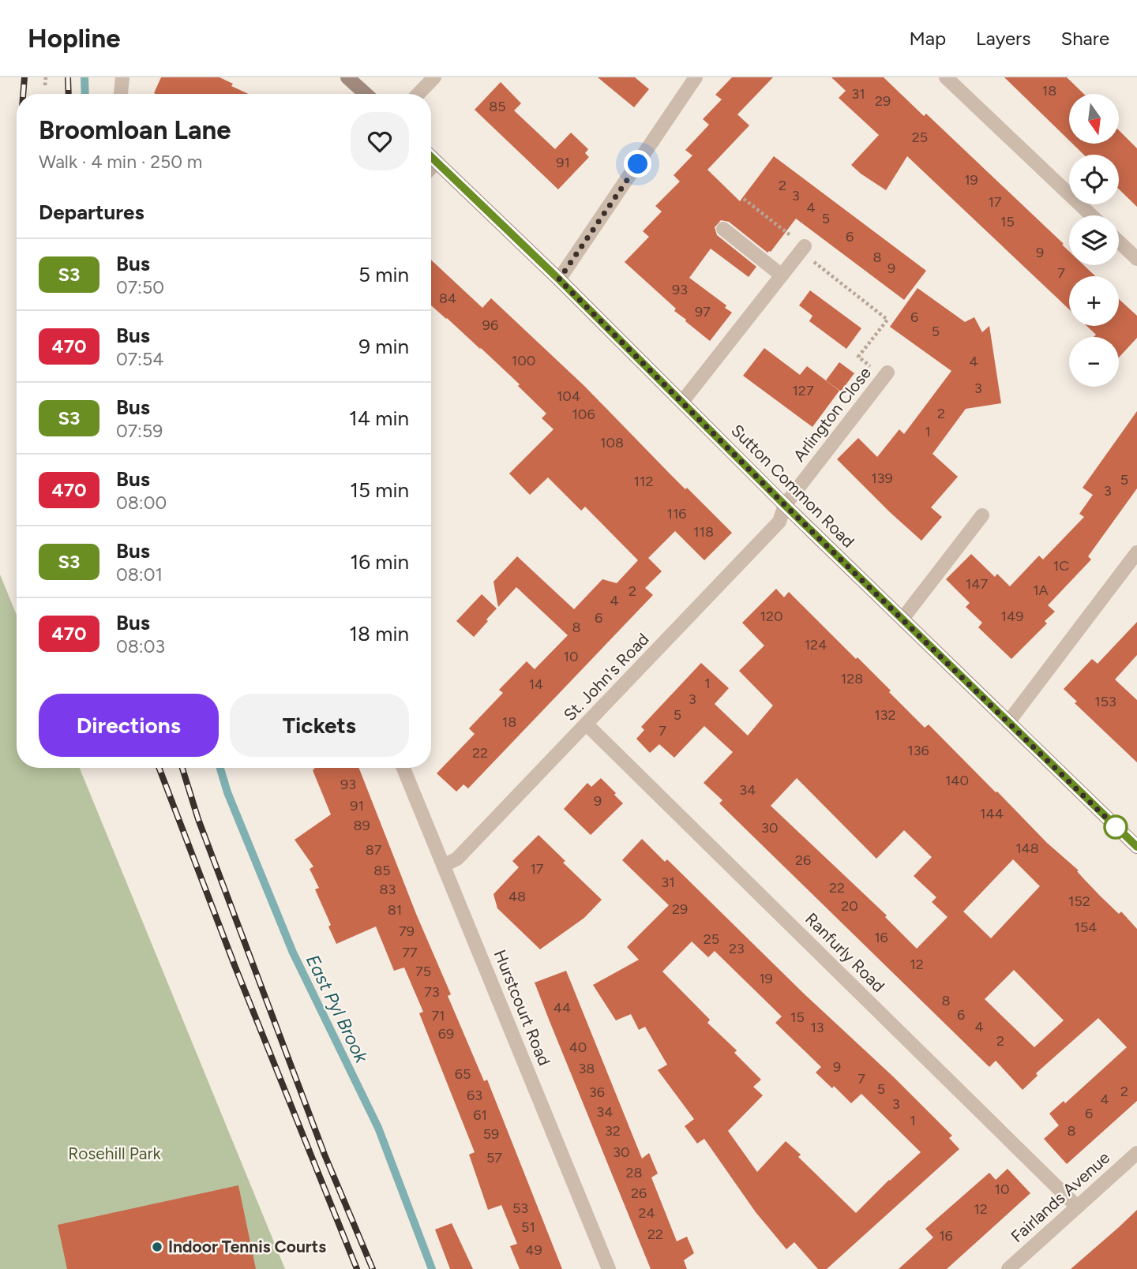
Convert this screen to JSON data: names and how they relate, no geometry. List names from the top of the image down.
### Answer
{
  "streets": {
    "main road": ["Sutton Common Road"],
    "street": [
      "Arlington Close",
      "St. John's Road",
      "Ranfurly Road",
      "Hurstcourt Road",
      "Fairlands Avenue"
    ]
  },
  "crossings": [
    ["Arlington Close", "Sutton Common Road"],
    ["Arlington Close", "St. John's Road"],
    ["Sutton Common Road", "St. John's Road"],
    ["St. John's Road", "Ranfurly Road"],
    ["St. John's Road", "Hurstcourt Road"],
    ["Ranfurly Road", "Fairlands Avenue"]
  ],
  "water": ["East Pyl Brook"],
  "parks": ["Rosehill Park"],
  "places": ["Indoor Tennis Courts"],
  "lines": ["bus line S3"],
  "house_numbers": [
    "18",
    "31",
    "29",
    "85",
    "25",
    "91",
    "19",
    "2",
    "3",
    "17",
    "4",
    "5",
    "15",
    "6",
    "9",
    "8",
    "9",
    "7",
    "93",
    "84",
    "97",
    "6",
    "96",
    "5",
    "100",
    "4",
    "3",
    "127",
    "104",
    "2",
    "106",
    "1",
    "108",
    "139",
    "5",
    "112",
    "3",
    "116",
    "118",
    "1C",
    "147",
    "1A",
    "2",
    "4",
    "120",
    "149",
    "6",
    "8",
    "124",
    "10",
    "128",
    "1",
    "14",
    "3",
    "153",
    "5",
    "132",
    "18",
    "7",
    "136",
    "22",
    "140",
    "93",
    "34",
    "9",
    "91",
    "144",
    "89",
    "30",
    "148",
    "87",
    "26",
    "17",
    "85",
    "31",
    "22",
    "83",
    "48",
    "152",
    "20",
    "29",
    "81",
    "154",
    "79",
    "16",
    "25",
    "23",
    "77",
    "12",
    "75",
    "19",
    "73",
    "8",
    "44",
    "6",
    "71",
    "15",
    "4",
    "13",
    "69",
    "2",
    "40",
    "9",
    "38",
    "65",
    "7",
    "5",
    "2",
    "36",
    "63",
    "4",
    "3",
    "34",
    "6",
    "61",
    "1",
    "32",
    "8",
    "59",
    "30",
    "57",
    "28",
    "10",
    "26",
    "53",
    "12",
    "24",
    "51",
    "22",
    "16",
    "49"
  ],
  "north": "bottom",
  "page": {
    "header": "Hopline",
    "nav": ["Map", "Layers", "Share"],
    "map_buttons": ["+", "−"],
    "heading": [
      ["Broomloan Lane", "Walk · 4 min · 250 m"],
      "Departures"
    ],
    "list": [
      {
        "mark": "S3",
        "name": "Bus",
        "note": "07:50",
        "value": "5 min"
      },
      {
        "mark": "470",
        "name": "Bus",
        "note": "07:54",
        "value": "9 min"
      },
      {
        "mark": "S3",
        "name": "Bus",
        "note": "07:59",
        "value": "14 min"
      },
      {
        "mark": "470",
        "name": "Bus",
        "note": "08:00",
        "value": "15 min"
      },
      {
        "mark": "S3",
        "name": "Bus",
        "note": "08:01",
        "value": "16 min"
      },
      {
        "mark": "470",
        "name": "Bus",
        "note": "08:03",
        "value": "18 min"
      }
    ],
    "buttons": ["Directions", "Tickets"]
  }
}
